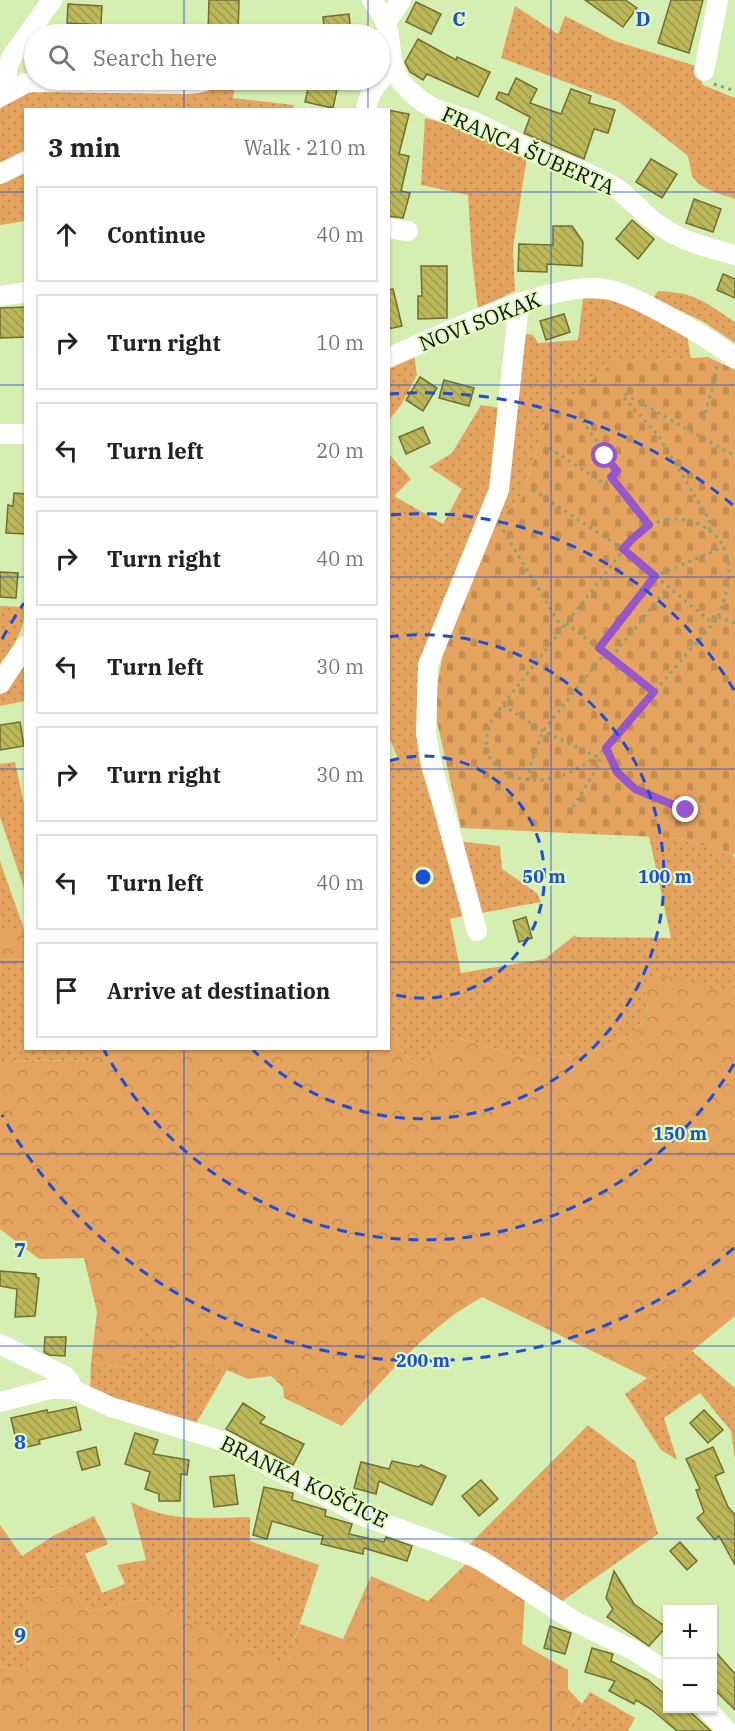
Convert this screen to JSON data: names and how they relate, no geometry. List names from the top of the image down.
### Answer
{
  "streets": {
    "street": ["FRANCA ŠUBERTA", "NOVI SOKAK", "BRANKA KOŠČICE"]
  },
  "page": {
    "search": "Search here",
    "heading": ["3 min", "Walk · 210 m"],
    "list": [
      ["Continue", "40 m"],
      ["Turn right", "10 m"],
      ["Turn left", "20 m"],
      ["Turn right", "40 m"],
      ["Turn left", "30 m"],
      ["Turn right", "30 m"],
      ["Turn left", "40 m"],
      "Arrive at destination"
    ],
    "map_buttons": ["+", "−"]
  },
  "grid": {
    "columns": ["C", "D"],
    "rows": ["7", "8", "9"]
  },
  "rings": [
    "50 m",
    "100 m",
    "150 m",
    "200 m"
  ]
}
